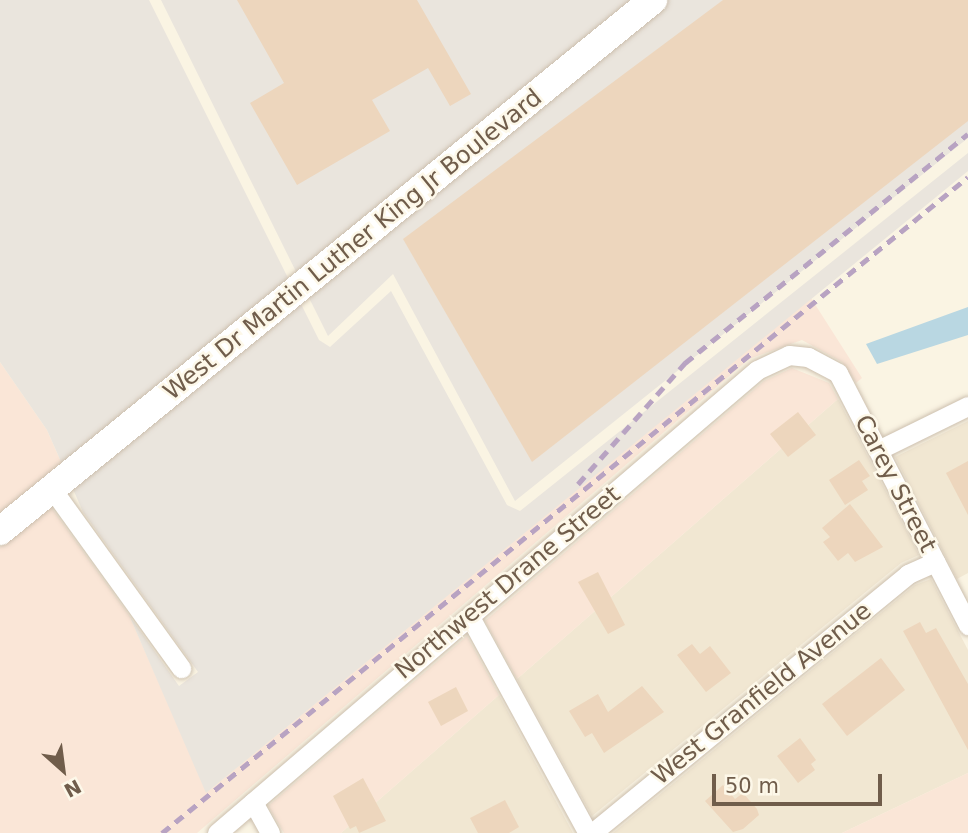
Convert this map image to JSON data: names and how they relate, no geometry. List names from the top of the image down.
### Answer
{
  "streets": {
    "street": [
      "West Dr Martin Luther King Jr Boulevard",
      "Carey Street",
      "Northwest Drane Street",
      "West Granfield Avenue"
    ]
  },
  "crossings": [
    ["Carey Street", "Northwest Drane Street"],
    ["Carey Street", "West Granfield Avenue"]
  ],
  "scale_bar": "50 m",
  "north": "bottom right"
}
